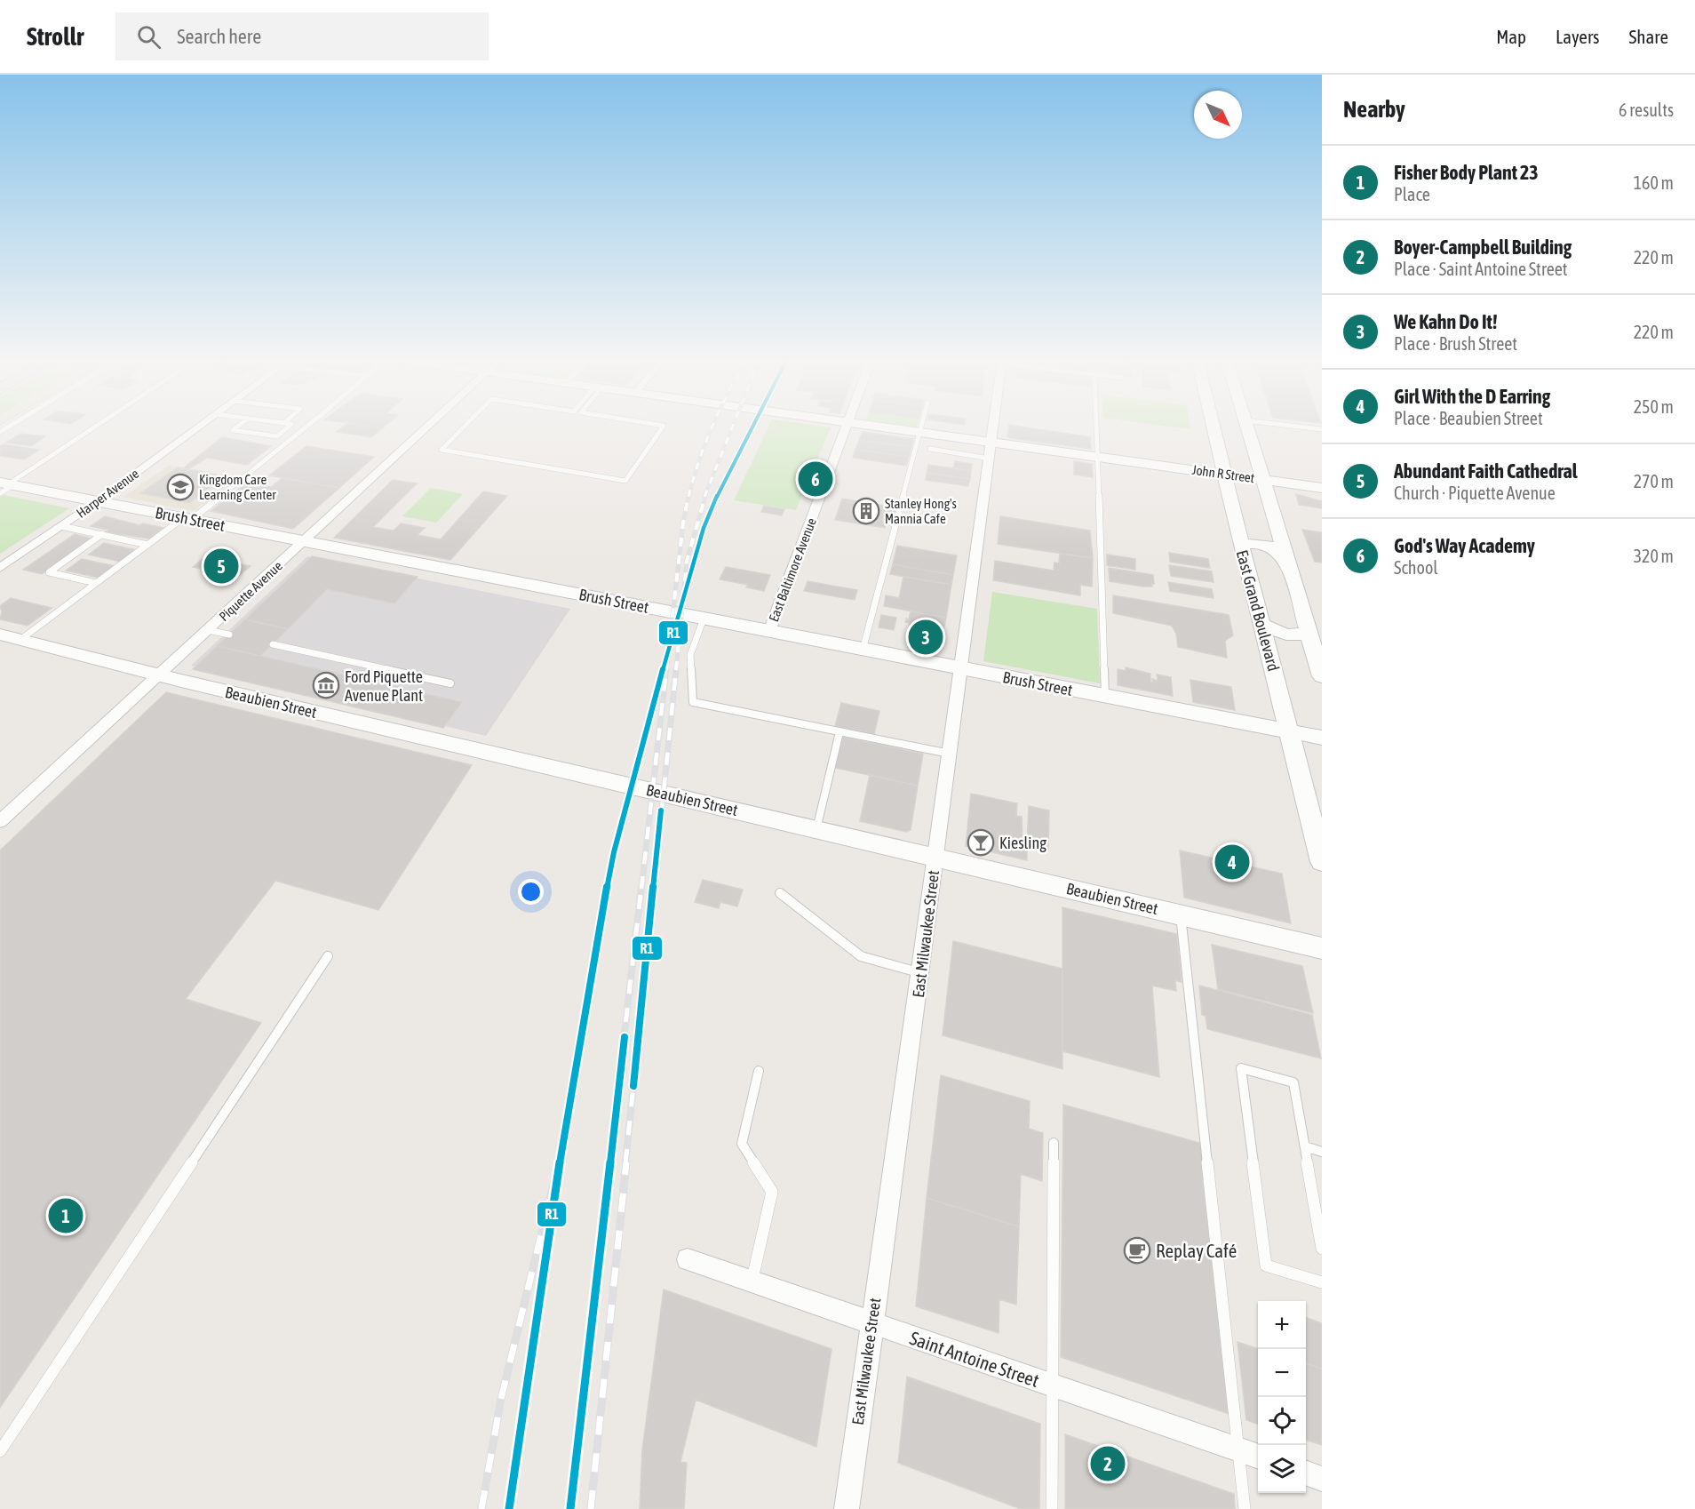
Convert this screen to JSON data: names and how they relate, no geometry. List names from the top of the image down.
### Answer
{
  "streets": {
    "street": [
      "John R Street",
      "Harper Avenue",
      "Brush Street",
      "East Baltimore Avenue",
      "Piquette Avenue",
      "East Grand Boulevard",
      "Beaubien Street",
      "East Milwaukee Street",
      "Saint Antoine Street"
    ]
  },
  "crossings": [
    ["John R Street", "East Grand Boulevard"],
    ["John R Street", "East Milwaukee Street"],
    ["Harper Avenue", "Brush Street"],
    ["Brush Street", "East Baltimore Avenue"],
    ["Brush Street", "Piquette Avenue"],
    ["Brush Street", "East Grand Boulevard"],
    ["Brush Street", "East Milwaukee Street"],
    ["Piquette Avenue", "Beaubien Street"],
    ["Beaubien Street", "East Milwaukee Street"],
    ["East Milwaukee Street", "Saint Antoine Street"]
  ],
  "places": {
    "school or university": ["Kingdom Care Learning Center"],
    "building": ["Stanley Hong's Mannia Cafe"],
    "museum": ["Ford Piquette Avenue Plant"],
    "bar": ["Kiesling"],
    "cafe": ["Replay Café"]
  },
  "lines": ["transit line R1"],
  "north": "bottom right",
  "page": {
    "header": "Strollr",
    "search": "Search here",
    "nav": ["Map", "Layers", "Share"],
    "heading": ["Nearby", "6 results"],
    "list": [
      {
        "mark": "1",
        "name": "Fisher Body Plant 23",
        "note": "Place",
        "value": "160 m"
      },
      {
        "mark": "2",
        "name": "Boyer-Campbell Building",
        "note": "Place · Saint Antoine Street",
        "value": "220 m"
      },
      {
        "mark": "3",
        "name": "We Kahn Do It!",
        "note": "Place · Brush Street",
        "value": "220 m"
      },
      {
        "mark": "4",
        "name": "Girl With the D Earring",
        "note": "Place · Beaubien Street",
        "value": "250 m"
      },
      {
        "mark": "5",
        "name": "Abundant Faith Cathedral",
        "note": "Church · Piquette Avenue",
        "value": "270 m"
      },
      {
        "mark": "6",
        "name": "God's Way Academy",
        "note": "School",
        "value": "320 m"
      }
    ],
    "pins": [
      "6",
      "5",
      "3",
      "4",
      "1",
      "2"
    ],
    "map_buttons": ["+", "−"]
  }
}
